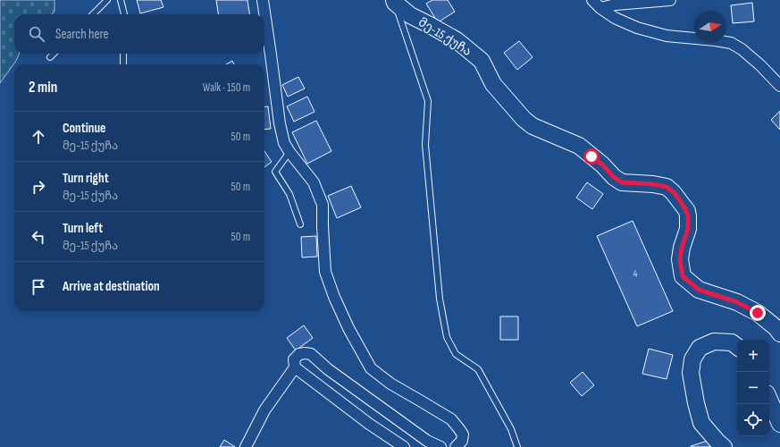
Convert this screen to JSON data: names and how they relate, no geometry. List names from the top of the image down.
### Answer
{
  "streets": {
    "street": ["მე-15 ქუჩა"]
  },
  "house_numbers": ["4"],
  "north": "right",
  "page": {
    "search": "Search here",
    "heading": ["2 min", "Walk · 150 m"],
    "list": [
      ["Continue", "მე-15 ქუჩა", "50 m"],
      ["Turn right", "მე-15 ქუჩა", "50 m"],
      ["Turn left", "მე-15 ქუჩა", "50 m"],
      "Arrive at destination"
    ],
    "map_buttons": ["+", "−"]
  }
}
